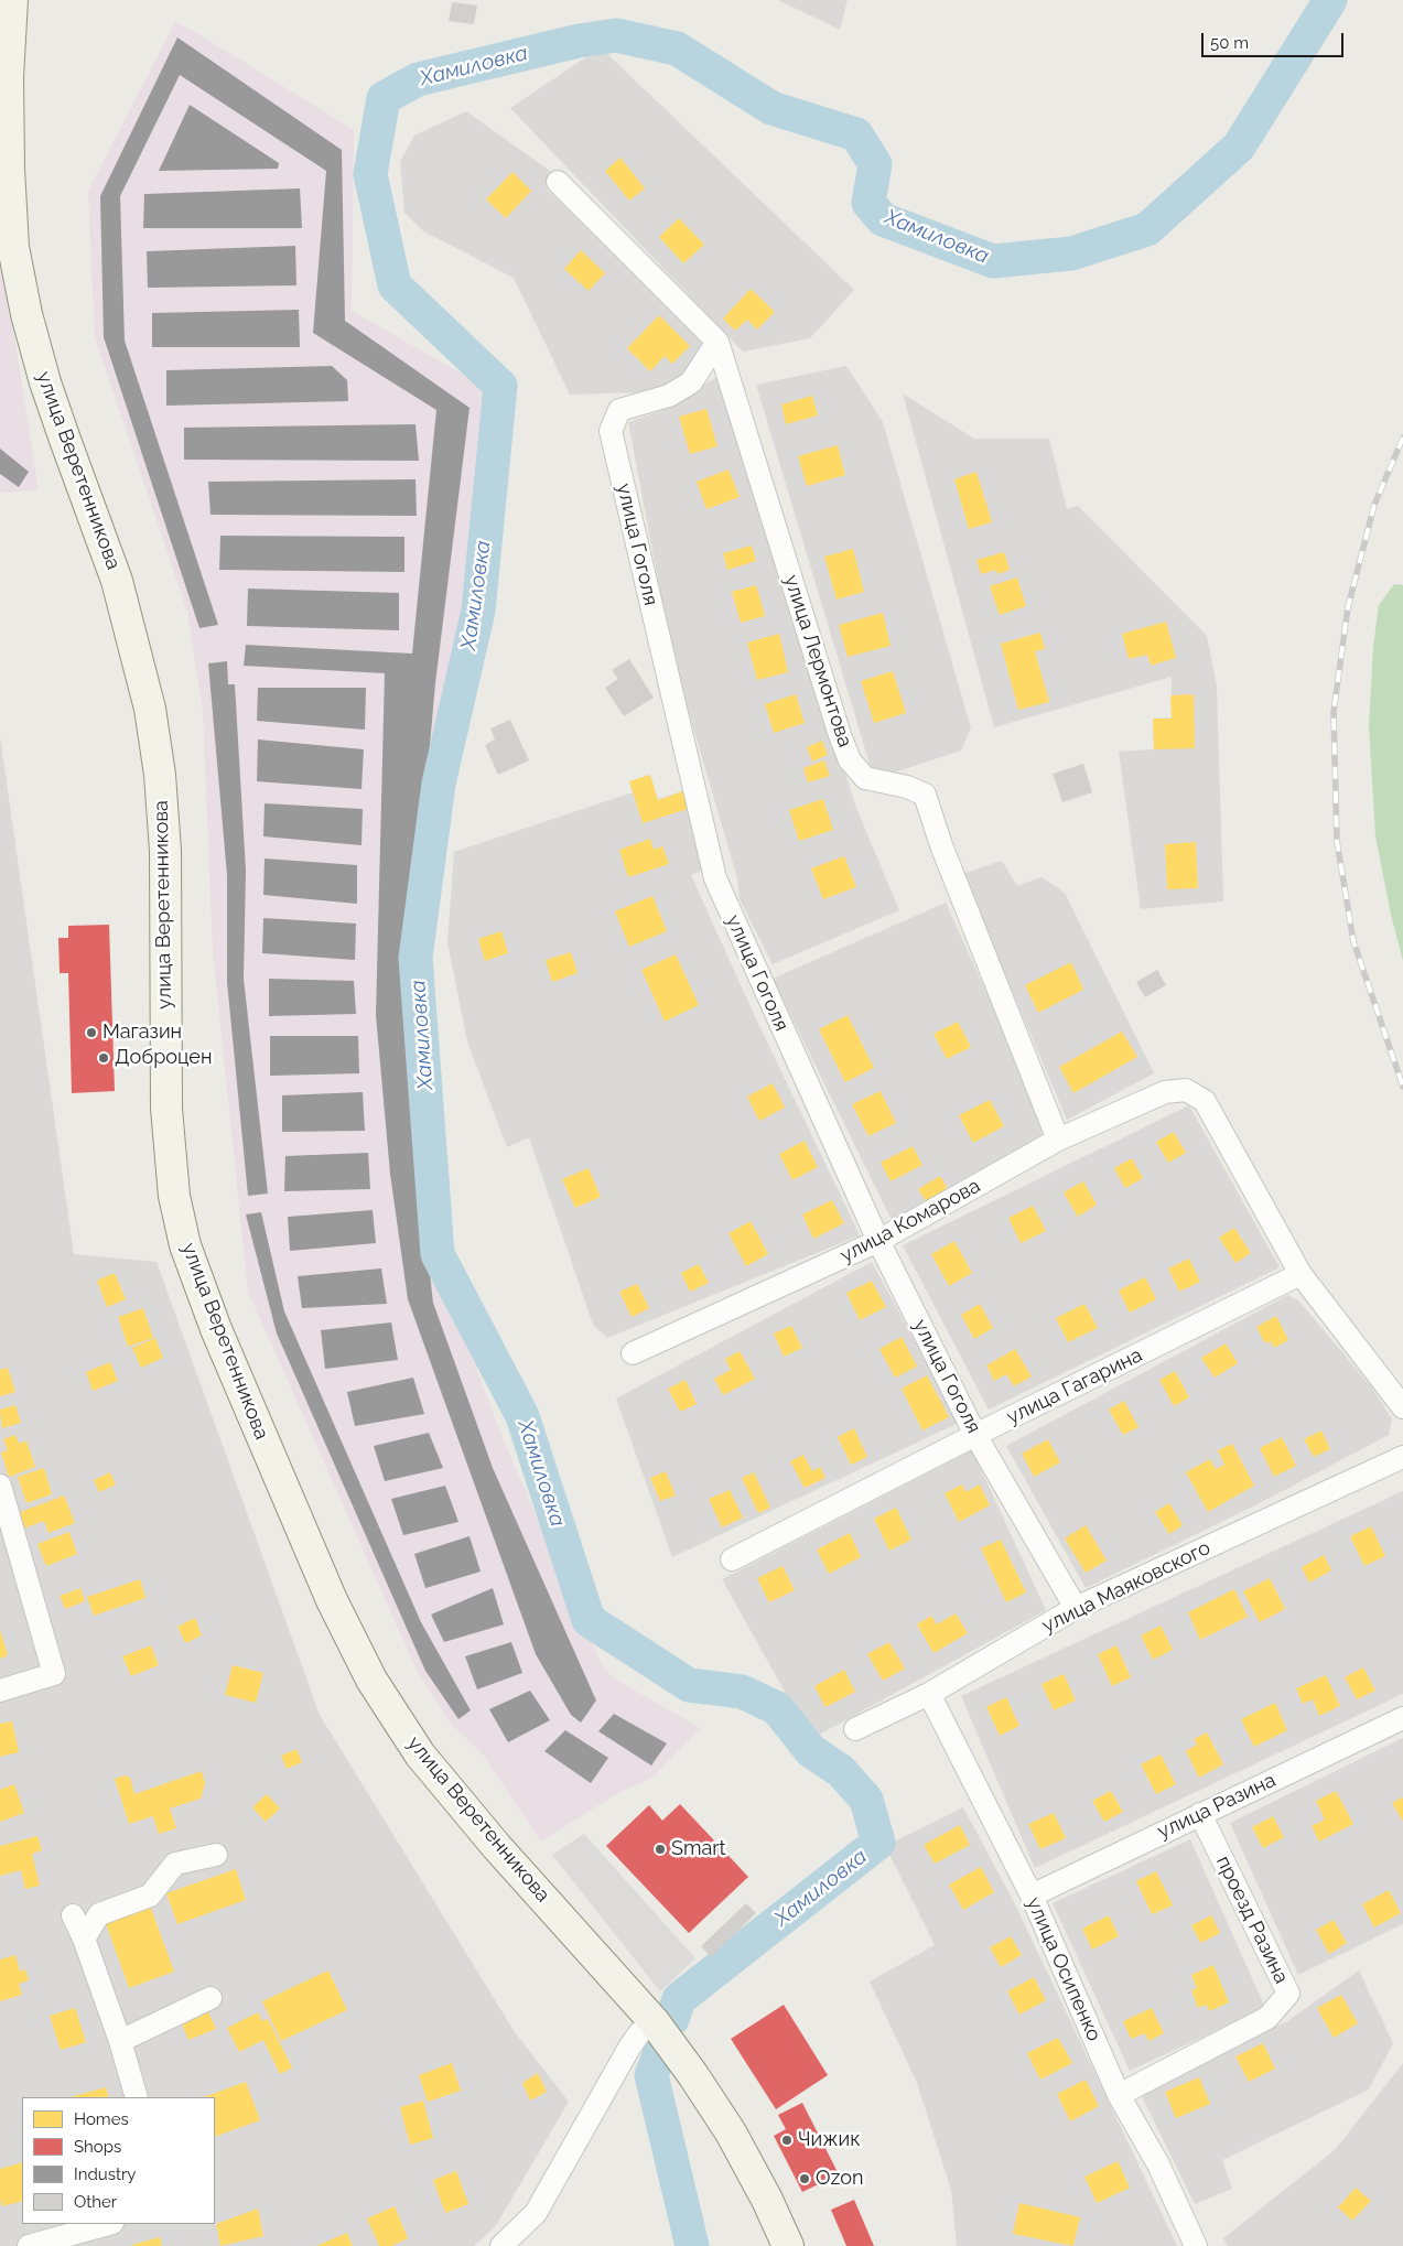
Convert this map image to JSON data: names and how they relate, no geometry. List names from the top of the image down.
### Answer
{
  "streets": {
    "main road": ["улица Веретенникова"],
    "street": [
      "улица Гоголя",
      "улица Лермонтова",
      "улица Комарова",
      "улица Гагарина",
      "улица Маяковского",
      "улица Разина",
      "проезд Разина",
      "улица Осипенко"
    ]
  },
  "crossings": [
    ["улица Гоголя", "улица Лермонтова"],
    ["улица Гоголя", "улица Комарова"],
    ["улица Гоголя", "улица Гагарина"],
    ["улица Гоголя", "улица Маяковского"],
    ["улица Лермонтова", "улица Комарова"],
    ["улица Комарова", "улица Гагарина"],
    ["улица Маяковского", "улица Осипенко"],
    ["улица Разина", "проезд Разина"],
    ["улица Разина", "улица Осипенко"],
    ["проезд Разина", "улица Осипенко"]
  ],
  "water": ["Хамиловка"],
  "places": [
    "Магазин",
    "Доброцен",
    "Smart",
    "Чижик",
    "Ozon"
  ],
  "legend": [
    "Homes",
    "Shops",
    "Industry",
    "Other"
  ],
  "scale_bar": "50 m"
}
